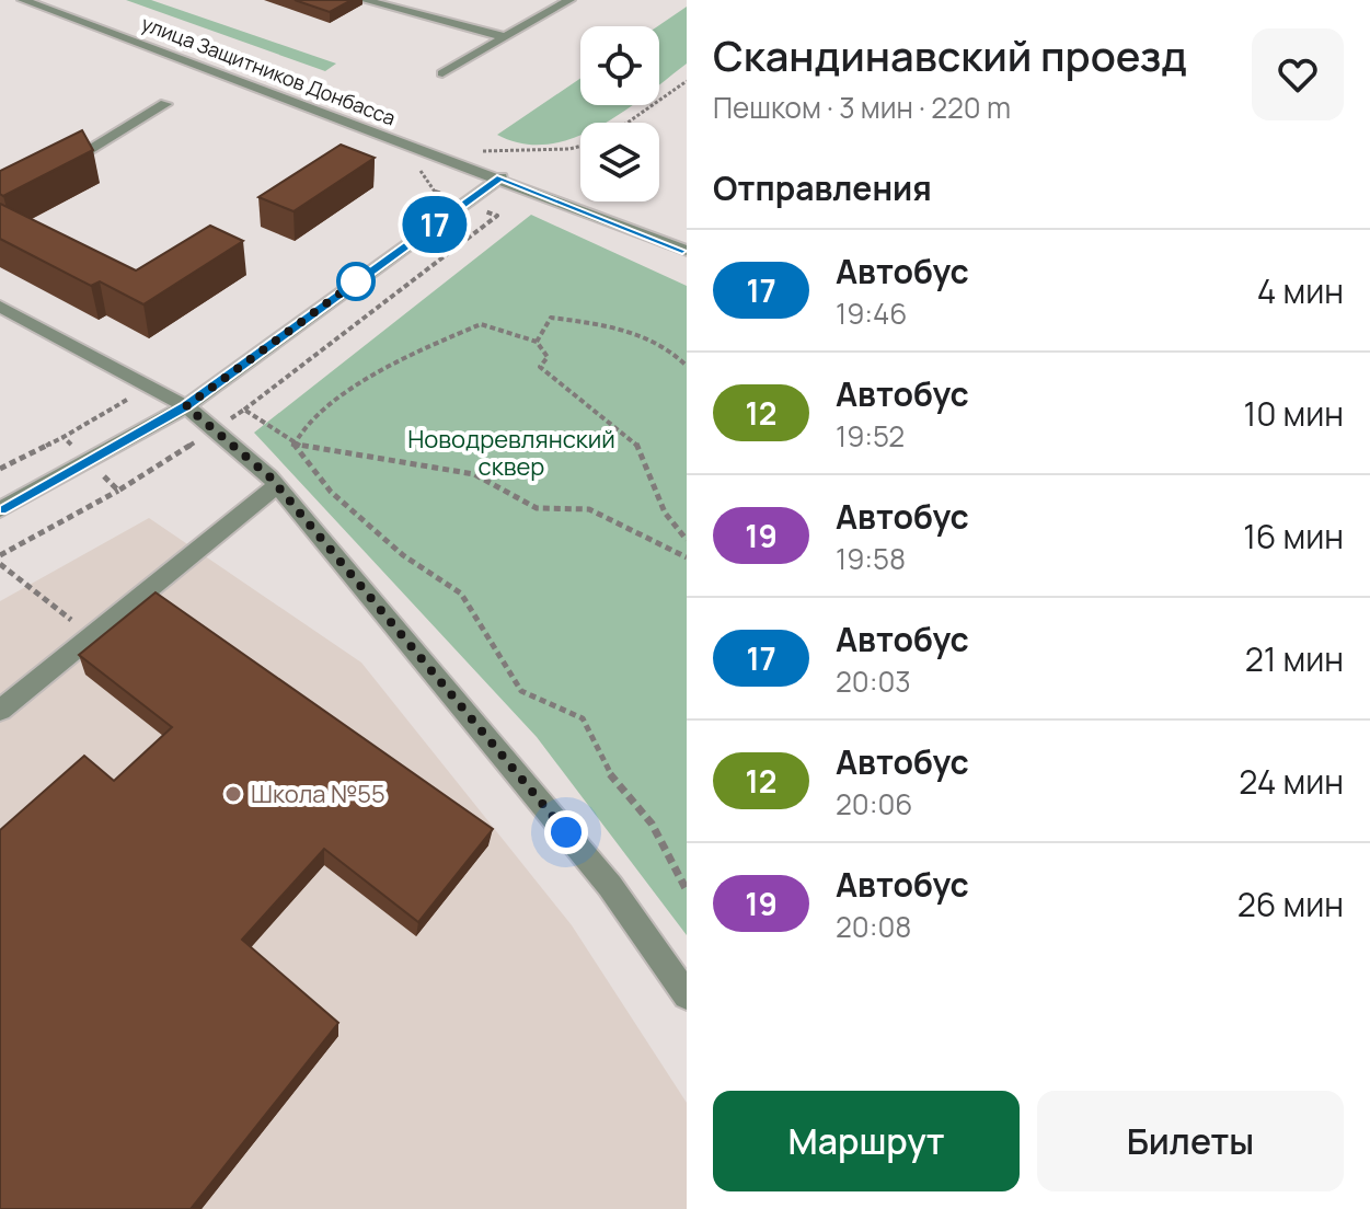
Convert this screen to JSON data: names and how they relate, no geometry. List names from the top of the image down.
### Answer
{
  "streets": {
    "street": ["улица Защитников Донбасса"]
  },
  "parks": ["Новодревлянский сквер"],
  "places": ["Школа №55"],
  "lines": ["bus line 17"],
  "page": {
    "on_map": "17",
    "heading": [
      ["Скандинавский проезд", "Пешком · 3 мин · 220 m"],
      "Отправления"
    ],
    "list": [
      {
        "mark": "17",
        "name": "Автобус",
        "note": "19:46",
        "value": "4 мин"
      },
      {
        "mark": "12",
        "name": "Автобус",
        "note": "19:52",
        "value": "10 мин"
      },
      {
        "mark": "19",
        "name": "Автобус",
        "note": "19:58",
        "value": "16 мин"
      },
      {
        "mark": "17",
        "name": "Автобус",
        "note": "20:03",
        "value": "21 мин"
      },
      {
        "mark": "12",
        "name": "Автобус",
        "note": "20:06",
        "value": "24 мин"
      },
      {
        "mark": "19",
        "name": "Автобус",
        "note": "20:08",
        "value": "26 мин"
      }
    ],
    "buttons": ["Маршрут", "Билеты"]
  }
}
